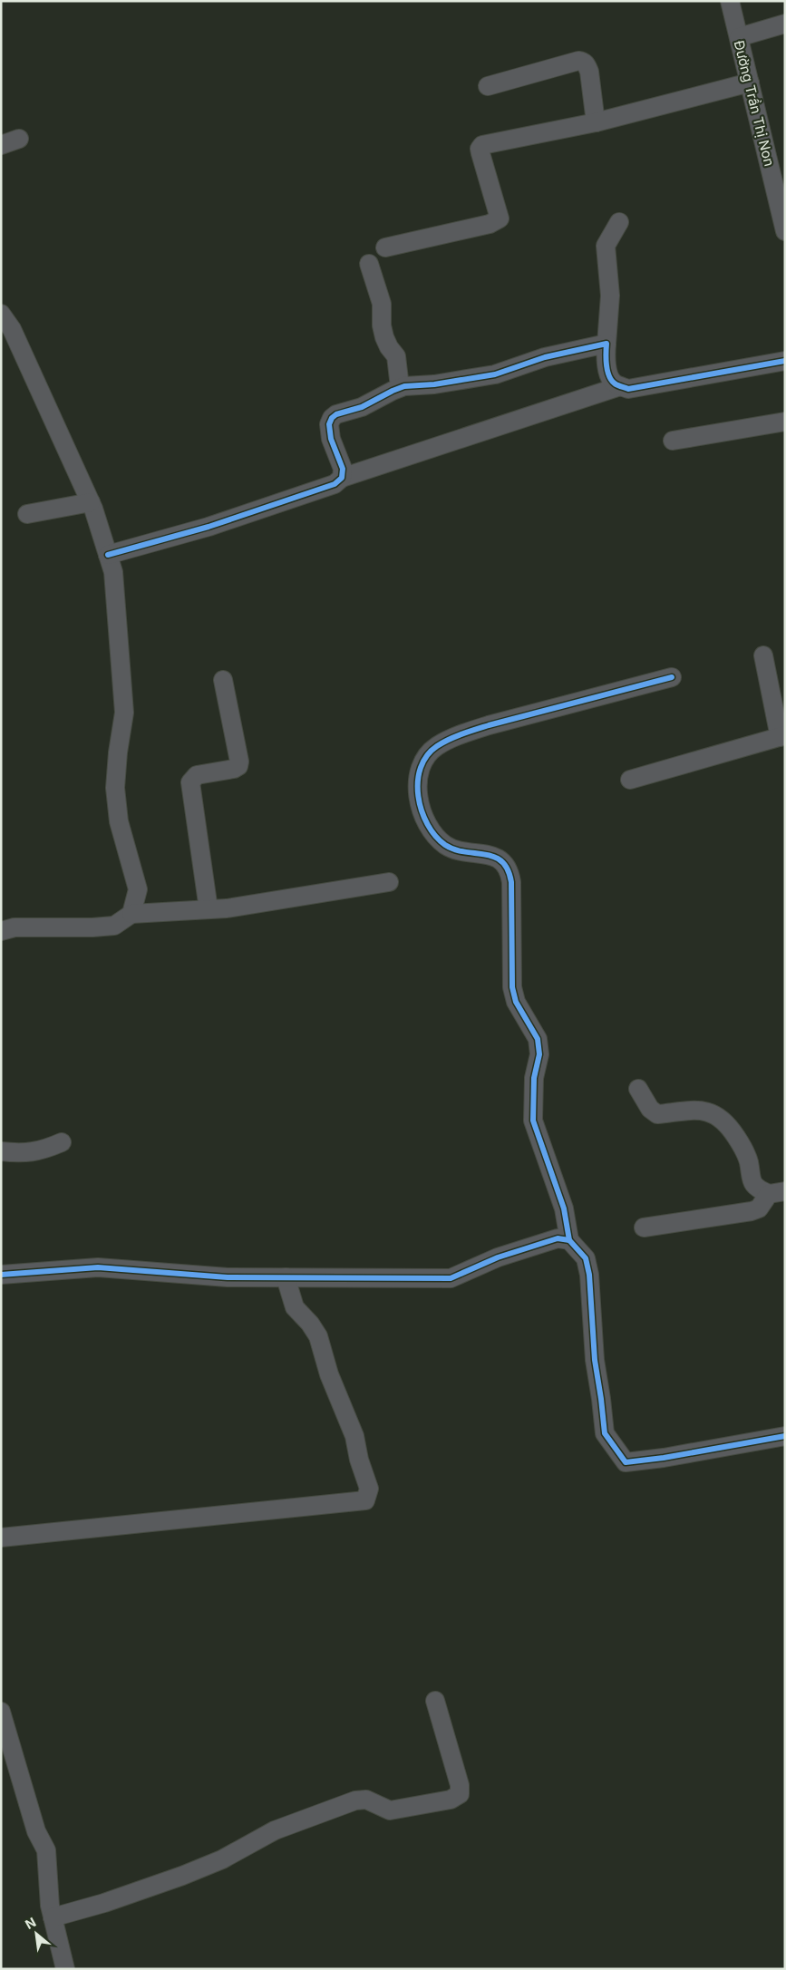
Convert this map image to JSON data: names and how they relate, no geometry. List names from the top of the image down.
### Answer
{
  "streets": {
    "street": ["Đường Trần Thị Non"]
  },
  "north": "top left"
}
